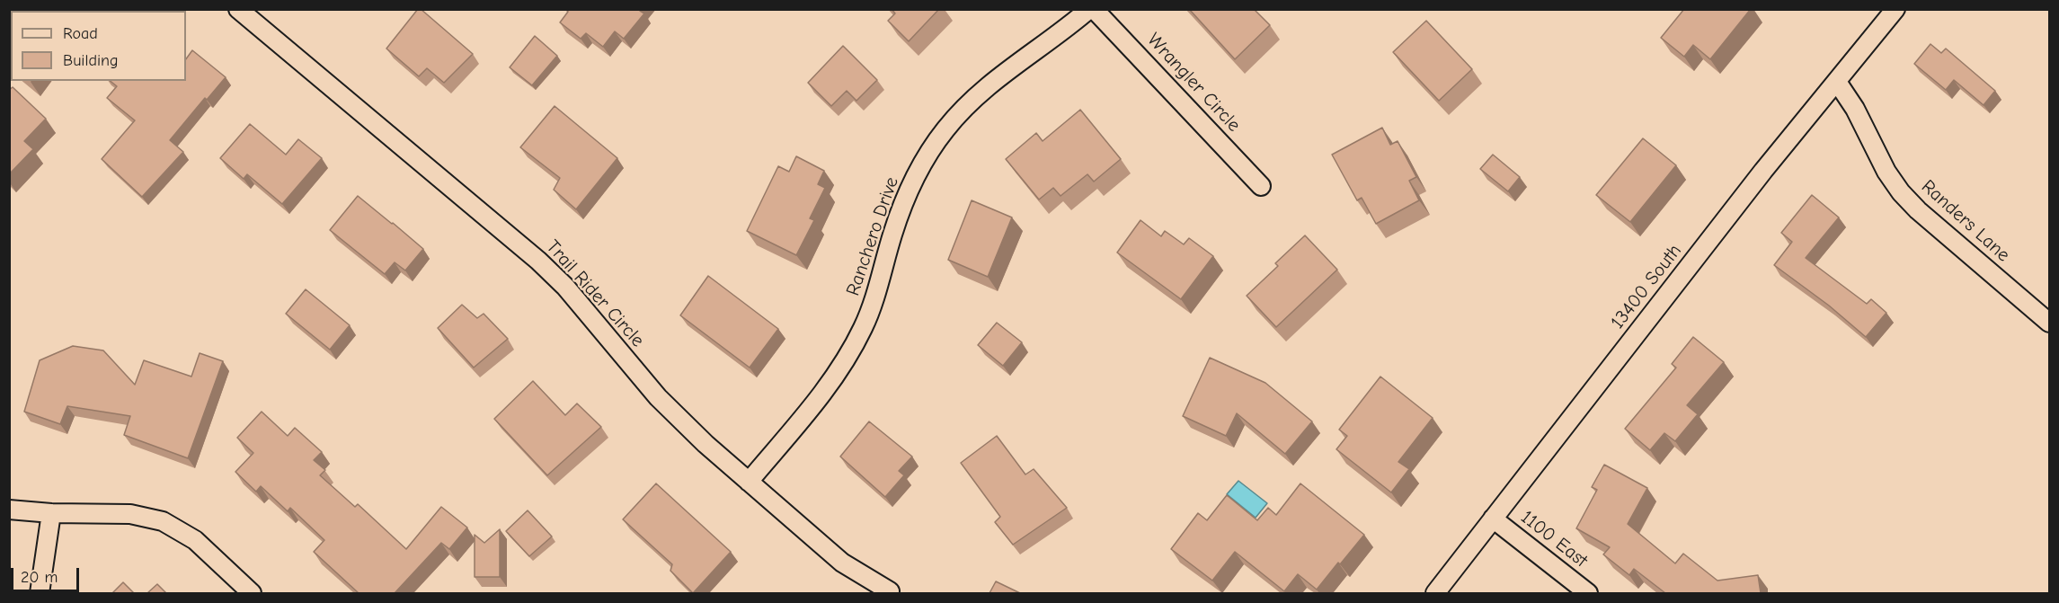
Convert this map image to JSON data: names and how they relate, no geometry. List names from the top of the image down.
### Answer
{
  "streets": {
    "street": [
      "Wrangler Circle",
      "Randers Lane",
      "Ranchero Drive",
      "13400 South",
      "Trail Rider Circle",
      "1100 East"
    ]
  },
  "crossings": [
    ["Randers Lane", "13400 South"],
    ["Ranchero Drive", "Trail Rider Circle"],
    ["13400 South", "1100 East"]
  ],
  "legend": ["Road", "Building"],
  "scale_bar": "20 m"
}
